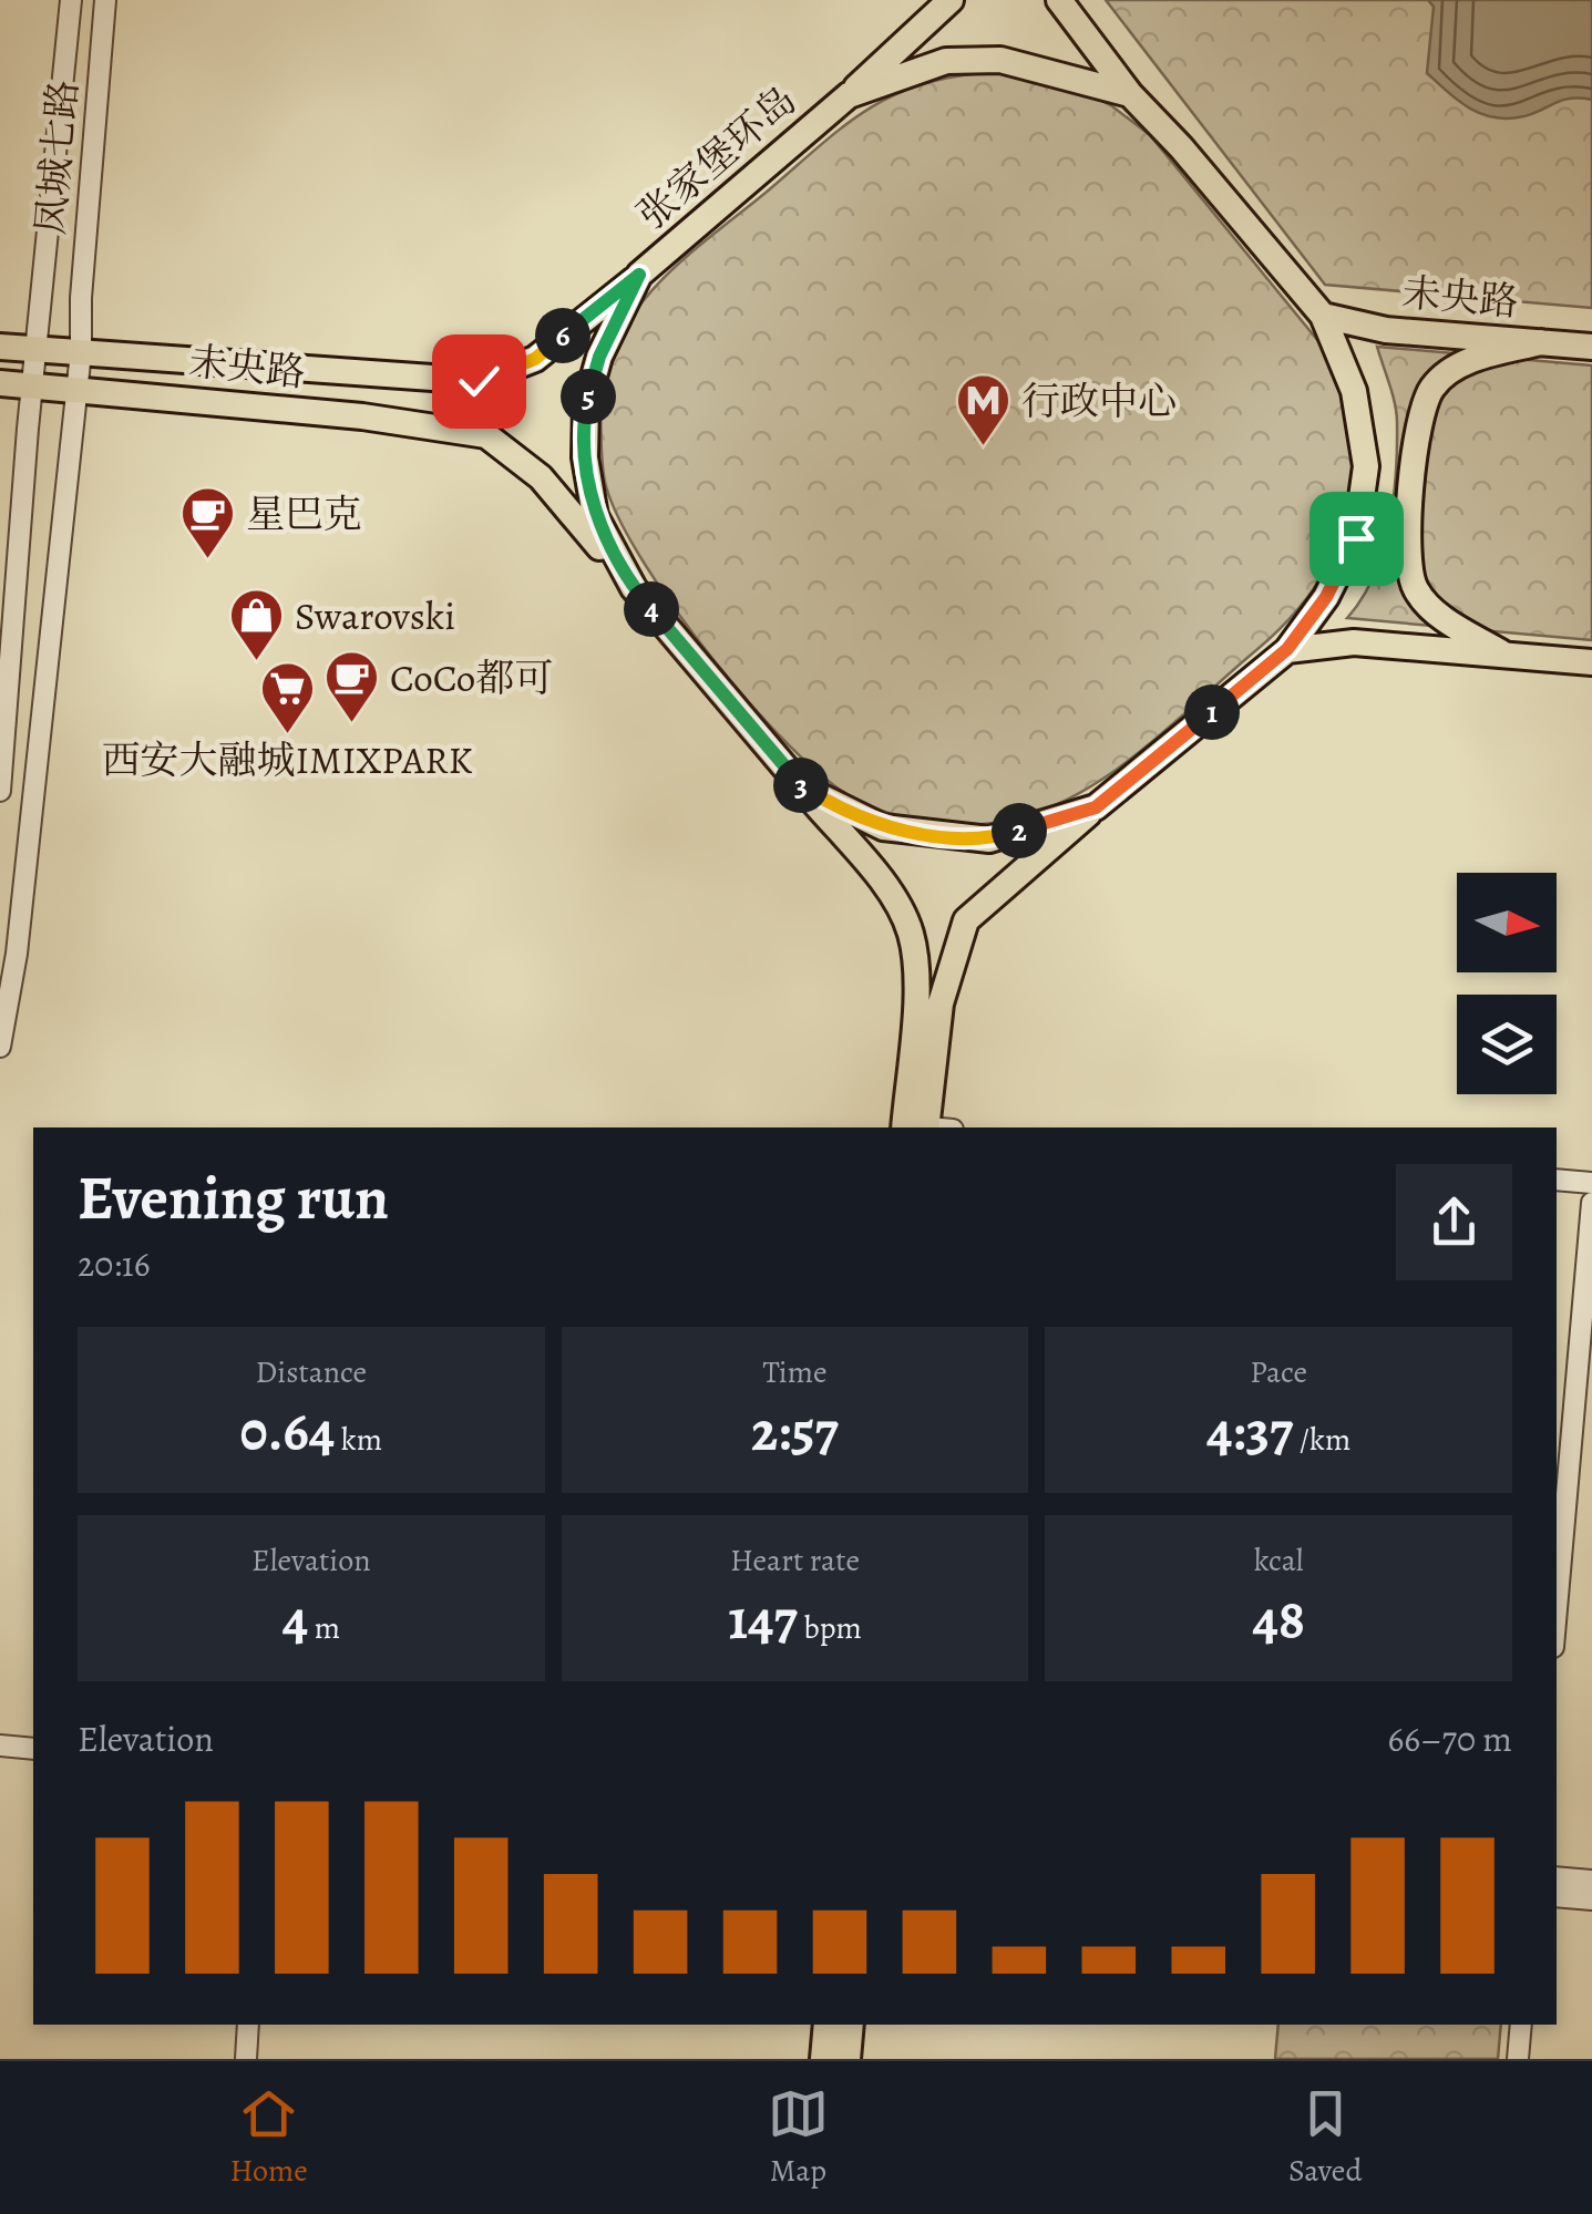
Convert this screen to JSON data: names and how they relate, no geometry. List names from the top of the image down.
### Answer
{
  "streets": {
    "main road": ["张家堡环岛", "未央路"],
    "street": ["凤城七路"]
  },
  "crossings": [
    ["凤城七路", "未央路"],
    ["张家堡环岛", "未央路"]
  ],
  "places": {
    "metro station": ["行政中心"],
    "cafe": ["星巴克", "CoCo都可"],
    "shop": ["Swarovski"],
    "supermarket": ["西安大融城IMIXPARK"]
  },
  "north": "right",
  "page": {
    "pins": [
      "6",
      "5",
      "4",
      "1",
      "3",
      "2"
    ],
    "heading": ["Evening run", "20:16"],
    "stats": [
      ["Distance", "0.64 km"],
      ["Time", "2:57"],
      ["Pace", "4:37 /km"],
      ["Elevation", "4 m"],
      ["Heart rate", "147 bpm"],
      ["kcal", "48"]
    ],
    "chart": ["Elevation", "66–70 m"],
    "tabs": ["Home", "Map", "Saved"]
  }
}
